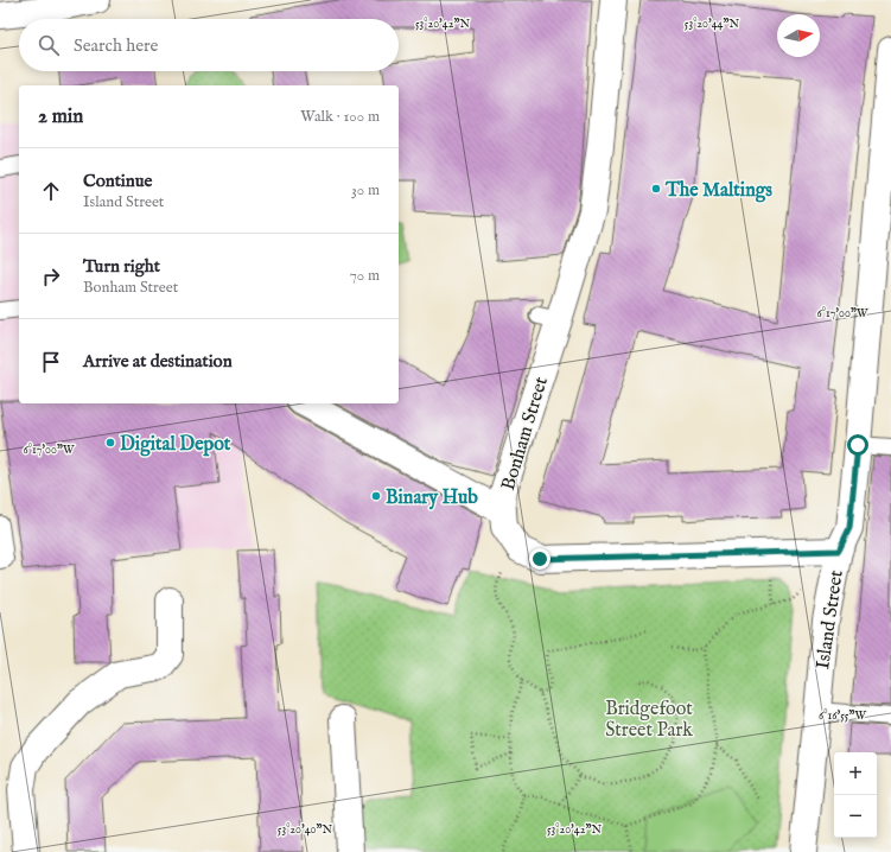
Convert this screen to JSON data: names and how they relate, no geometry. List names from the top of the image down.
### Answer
{
  "streets": {
    "street": ["Bonham Street", "Island Street"]
  },
  "parks": ["Bridgefoot Street Park"],
  "places": ["The Maltings", "Digital Depot", "Binary Hub"],
  "north": "right",
  "page": {
    "search": "Search here",
    "heading": ["2 min", "Walk · 100 m"],
    "list": [
      ["Continue", "Island Street", "30 m"],
      ["Turn right", "Bonham Street", "70 m"],
      "Arrive at destination"
    ],
    "map_buttons": ["+", "−"]
  },
  "coordinates": [
    "53°20'42\"N",
    "53°20'44\"N",
    "6°17'00\"W",
    "6°16'55\"W",
    "53°20'40\"N"
  ]
}
